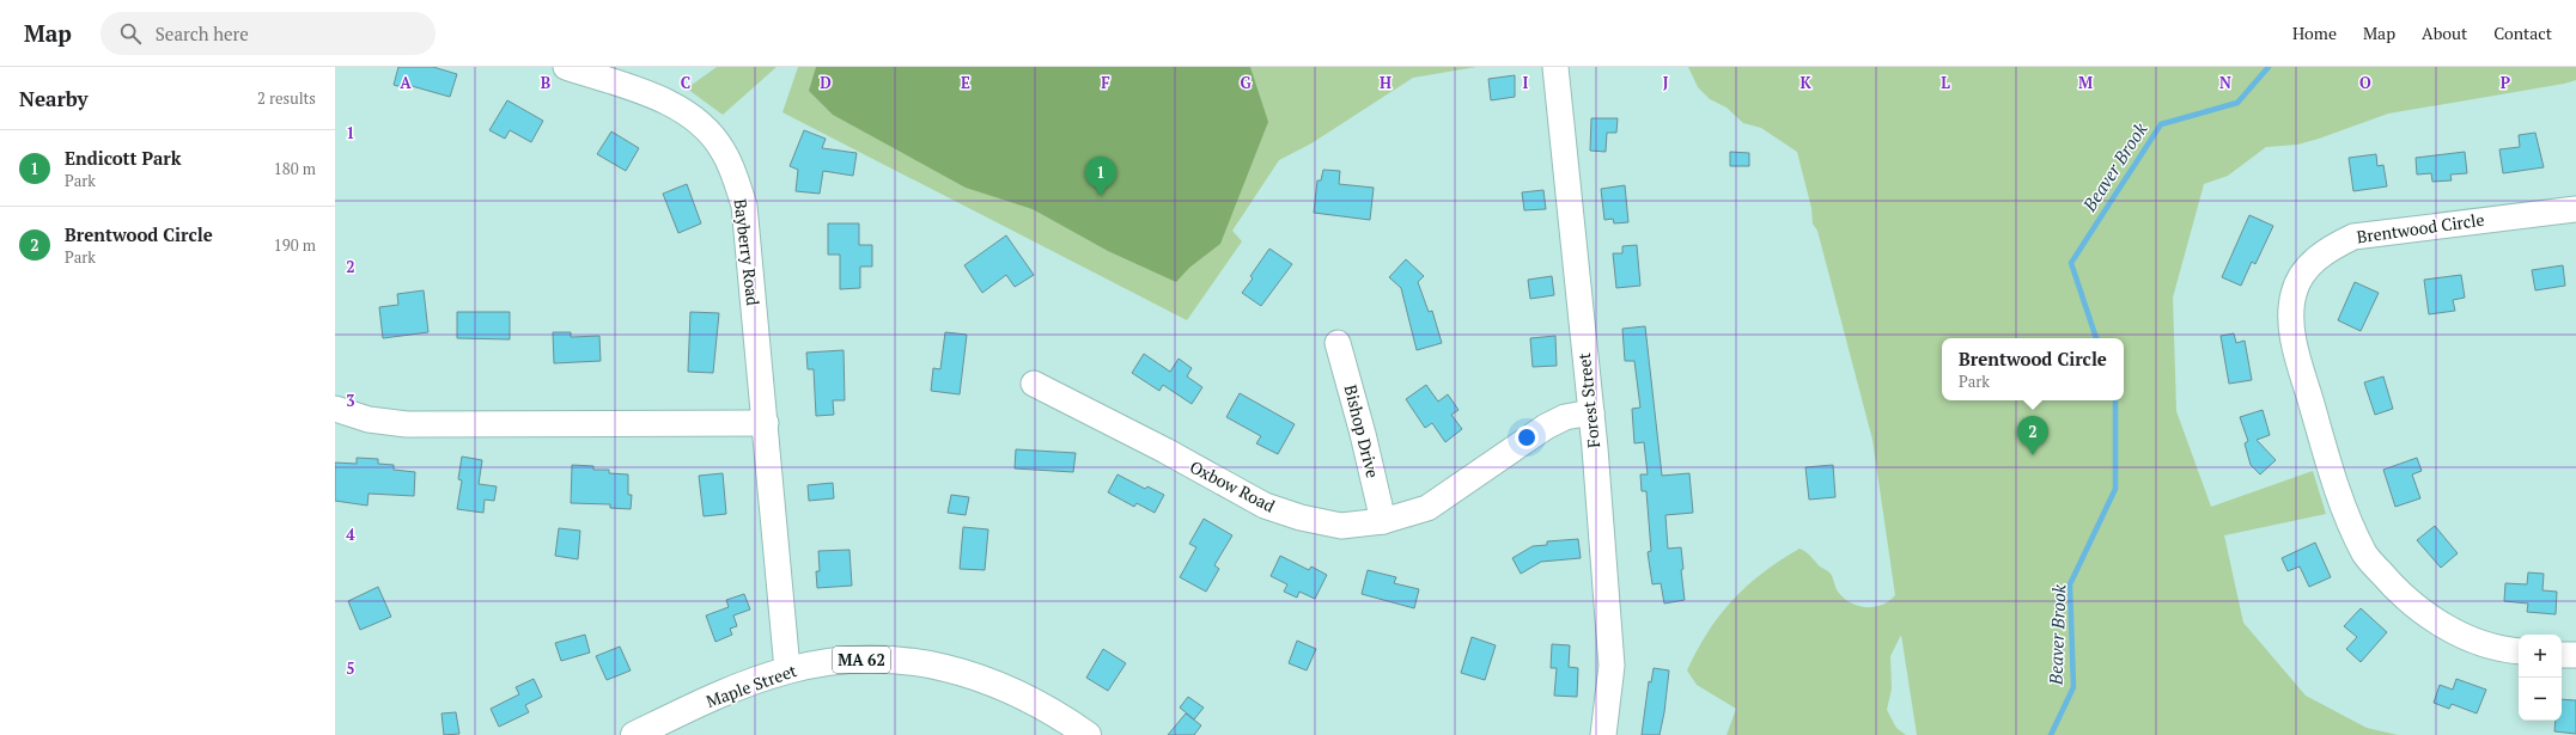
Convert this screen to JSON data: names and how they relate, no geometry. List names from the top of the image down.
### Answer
{
  "streets": {
    "main road": ["MA 62", "Maple Street"],
    "street": [
      "Brentwood Circle",
      "Bayberry Road",
      "Forest Street",
      "Bishop Drive",
      "Oxbow Road"
    ]
  },
  "crossings": [
    ["Bayberry Road", "Maple Street"],
    ["Forest Street", "Oxbow Road"],
    ["Bishop Drive", "Oxbow Road"]
  ],
  "water": ["Beaver Brook"],
  "page": {
    "header": "Map",
    "search": "Search here",
    "nav": [
      "Home",
      "Map",
      "About",
      "Contact"
    ],
    "heading": ["Nearby", "2 results"],
    "list": [
      {
        "mark": "1",
        "name": "Endicott Park",
        "note": "Park",
        "value": "180 m"
      },
      {
        "mark": "2",
        "name": "Brentwood Circle",
        "note": "Park",
        "value": "190 m"
      }
    ],
    "pins": ["1", "2"],
    "popup": ["Brentwood Circle", "Park"],
    "map_buttons": ["+", "−"]
  },
  "grid": {
    "columns": [
      "A",
      "B",
      "C",
      "D",
      "E",
      "F",
      "G",
      "H",
      "I",
      "J",
      "K",
      "L",
      "M",
      "N",
      "O",
      "P"
    ],
    "rows": [
      "1",
      "2",
      "3",
      "4",
      "5"
    ]
  }
}
